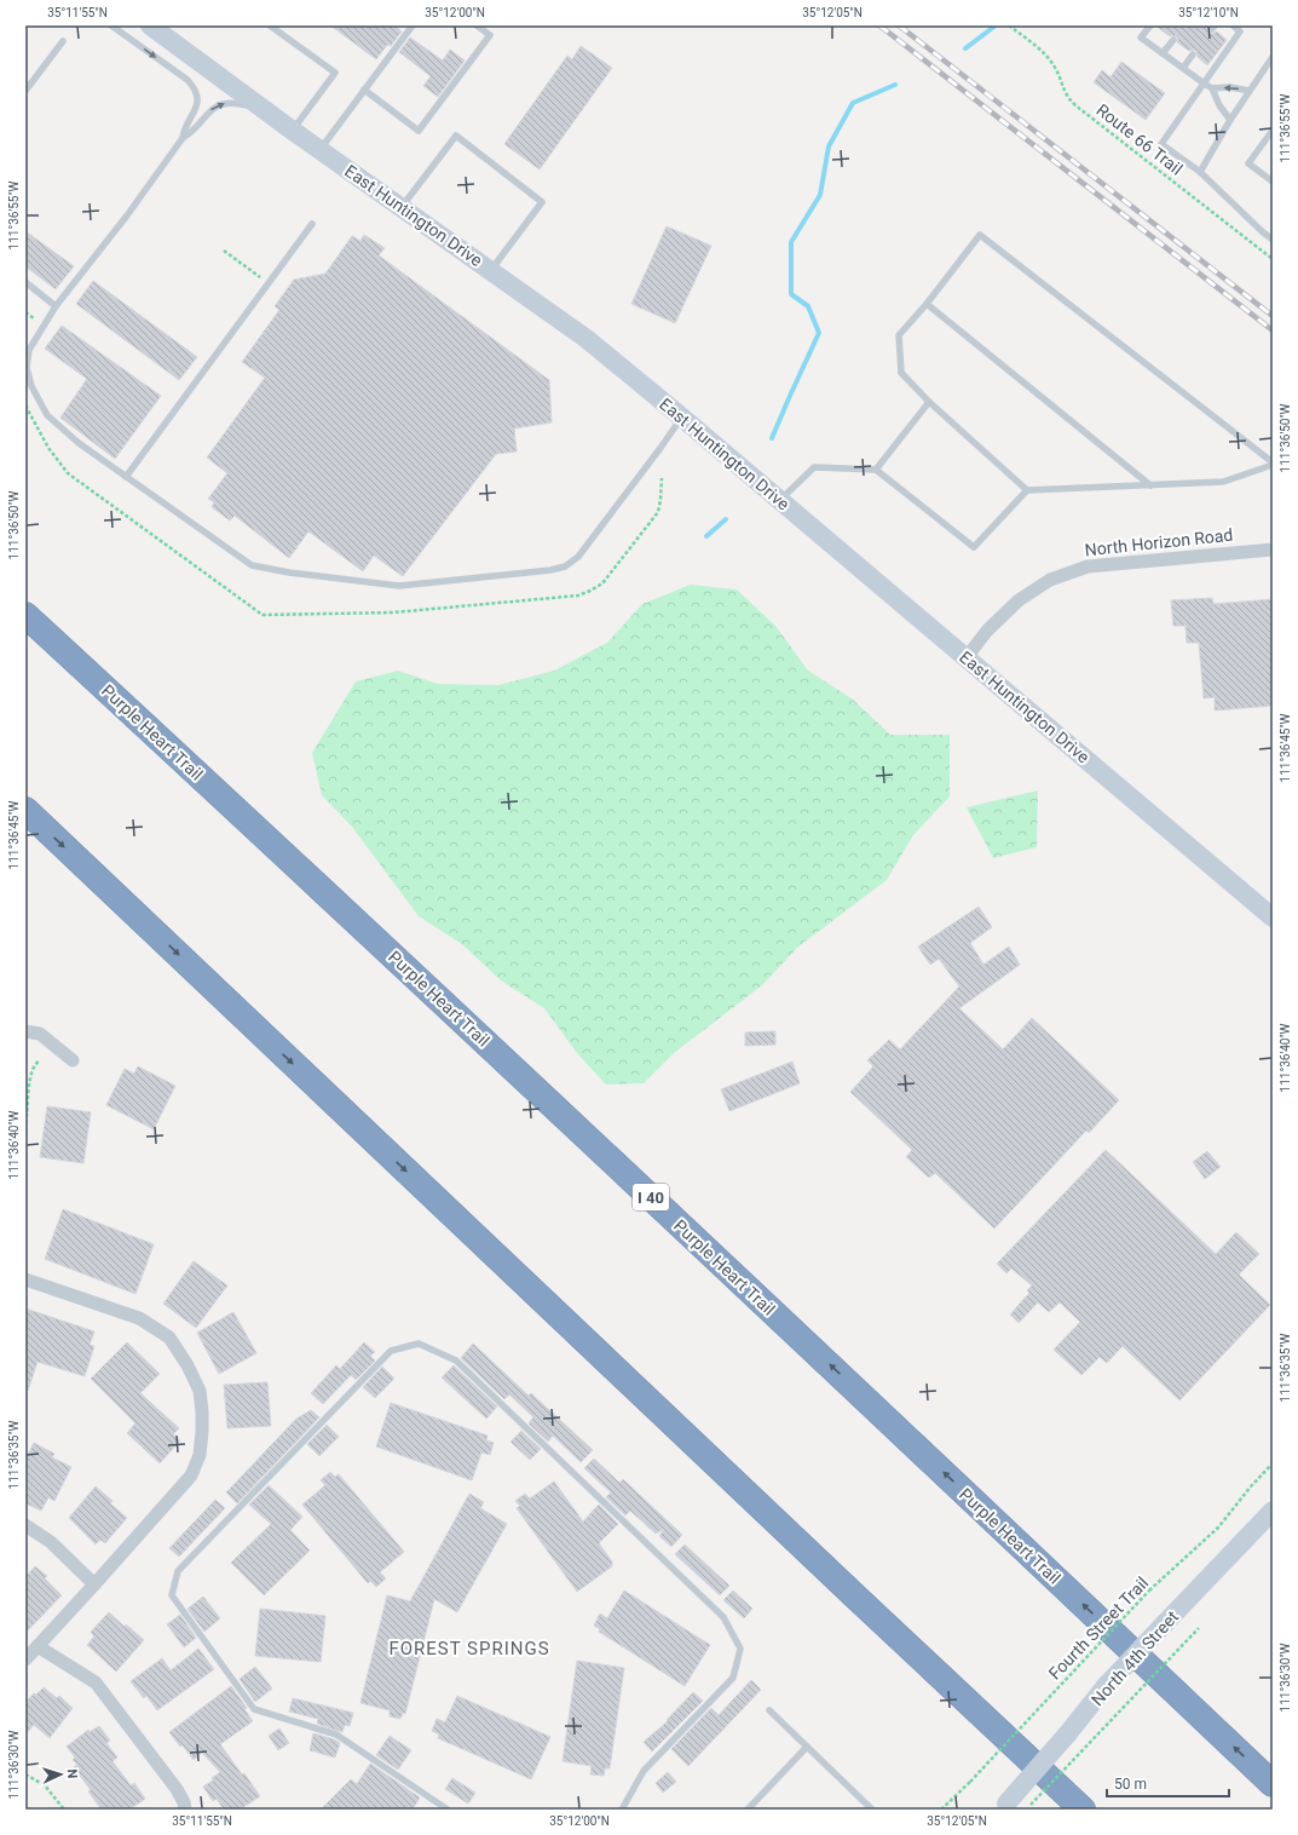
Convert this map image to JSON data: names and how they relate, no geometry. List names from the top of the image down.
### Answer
{
  "streets": {
    "highway": ["Purple Heart Trail", "I 40"],
    "street": ["East Huntington Drive", "North Horizon Road", "North 4th Street"],
    "path": ["Route 66 Trail", "Fourth Street Trail"]
  },
  "crossings": [
    ["East Huntington Drive", "North Horizon Road"]
  ],
  "districts": ["FOREST SPRINGS"],
  "scale_bar": "50 m",
  "north": "right",
  "coordinates": [
    "35°11'55\"N",
    "35°12'00\"N",
    "35°12'05\"N",
    "35°12'10\"N",
    "111°36'55\"W",
    "111°36'50\"W",
    "111°36'45\"W",
    "111°36'40\"W",
    "111°36'35\"W",
    "111°36'30\"W"
  ]
}
